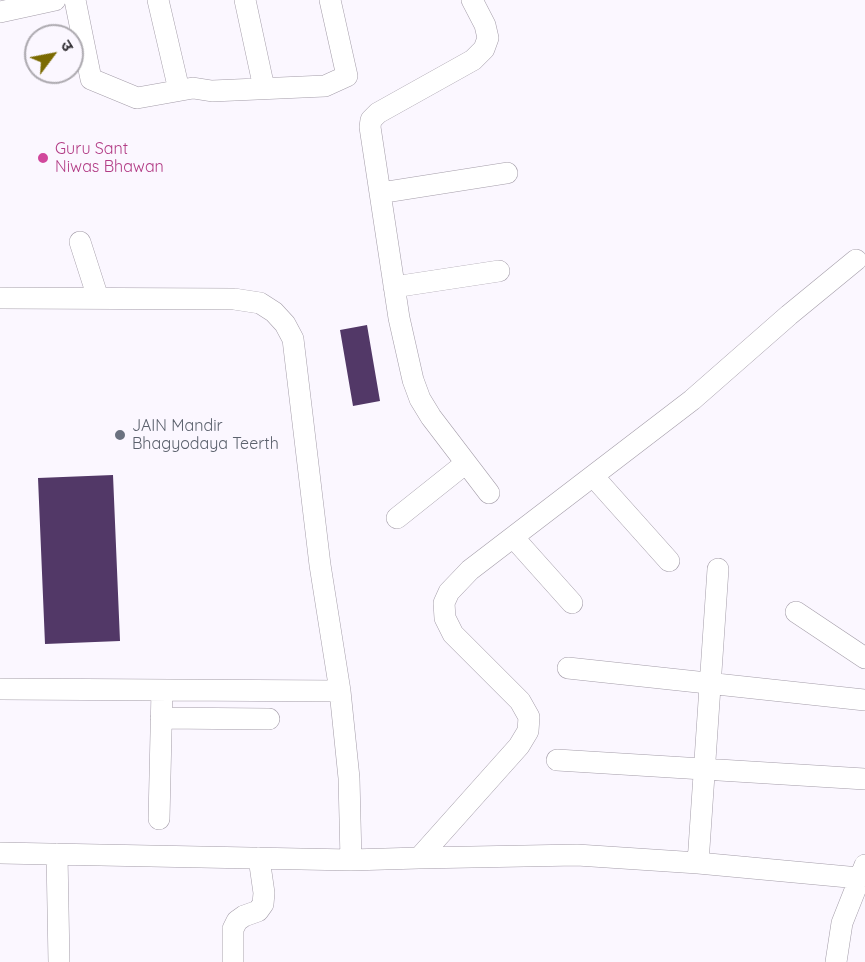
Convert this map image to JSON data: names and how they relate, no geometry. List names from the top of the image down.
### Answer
{
  "places": ["Guru Sant Niwas Bhawan", "JAIN Mandir Bhagyodaya Teerth"],
  "north": "top right"
}
